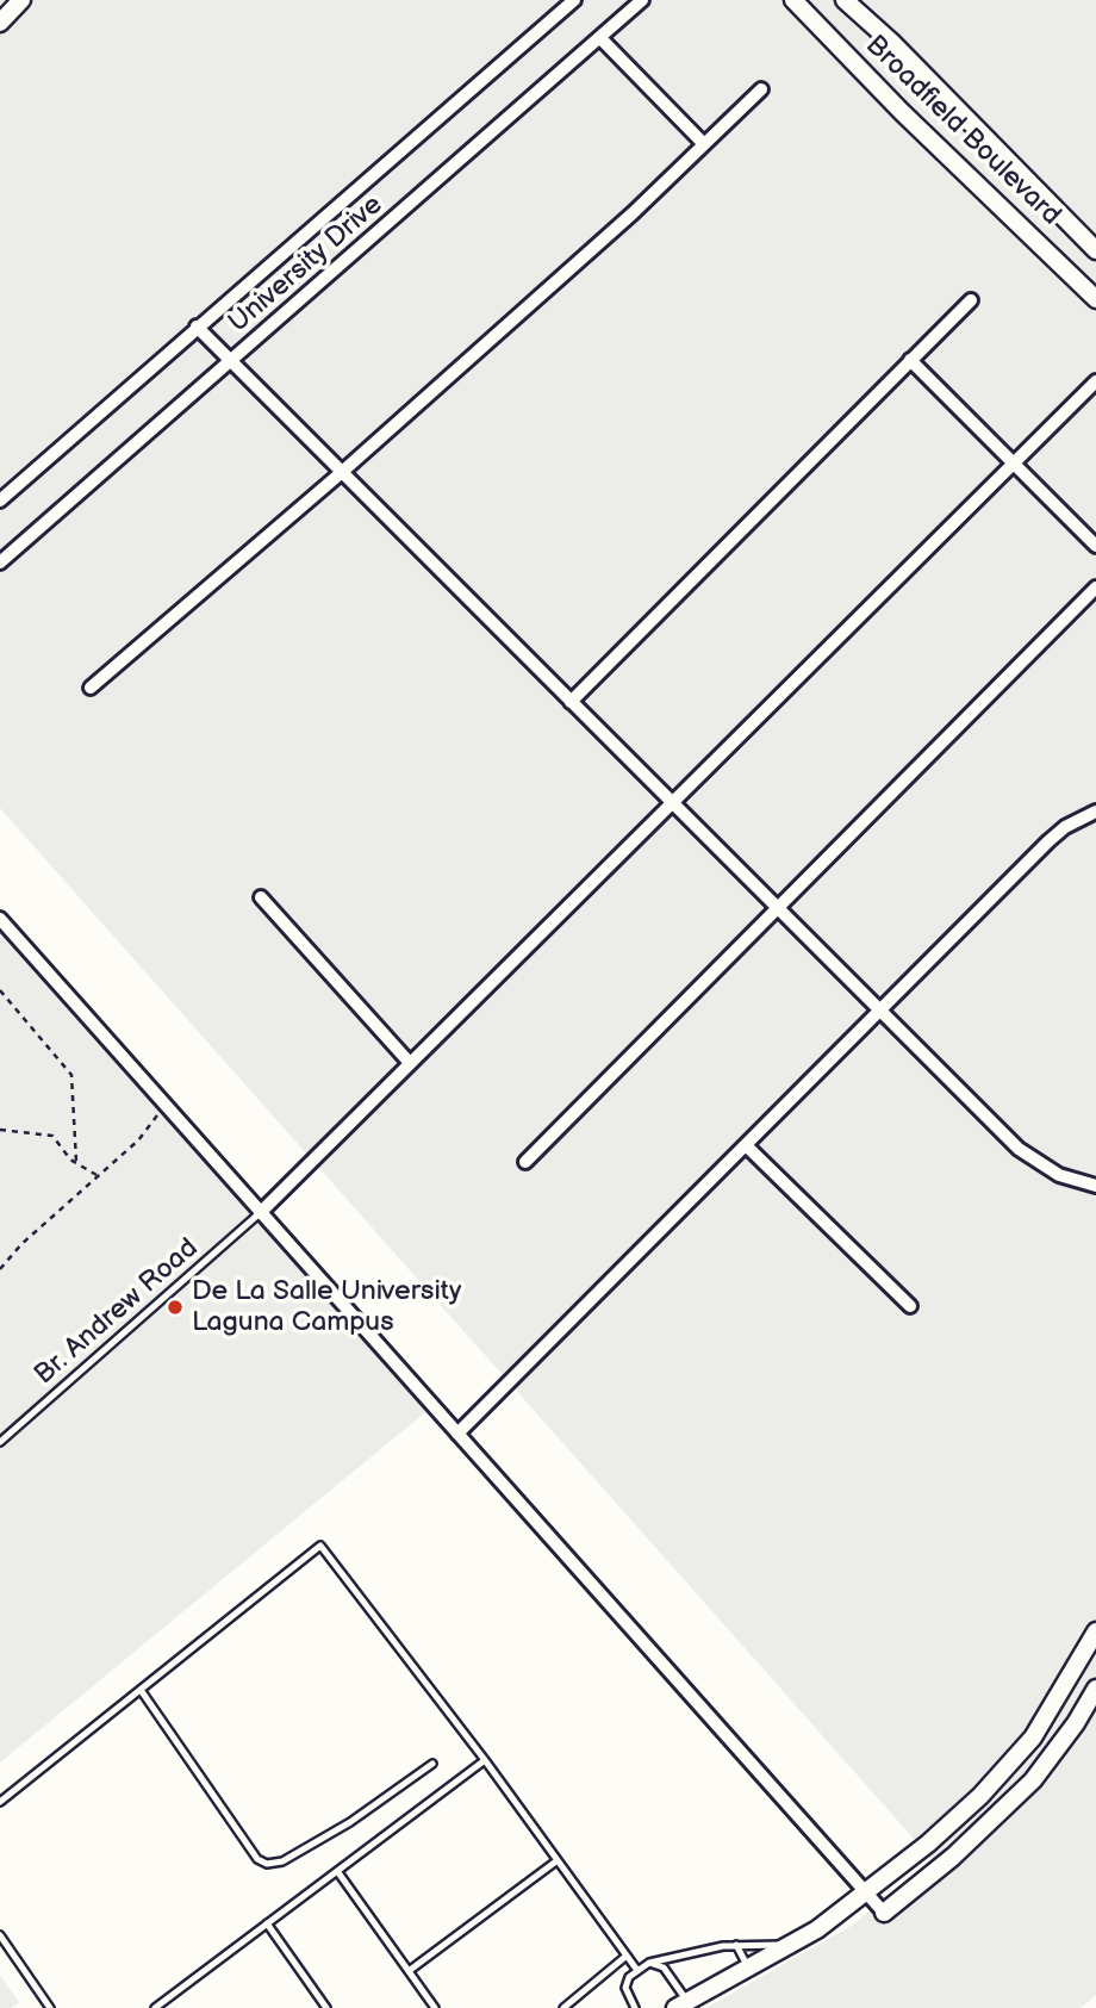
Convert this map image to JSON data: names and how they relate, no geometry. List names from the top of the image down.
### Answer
{
  "streets": {
    "street": ["Broadfield Boulevard", "University Drive"],
    "lane": ["Br. Andrew Road"]
  },
  "places": ["De La Salle University Laguna Campus"]
}
